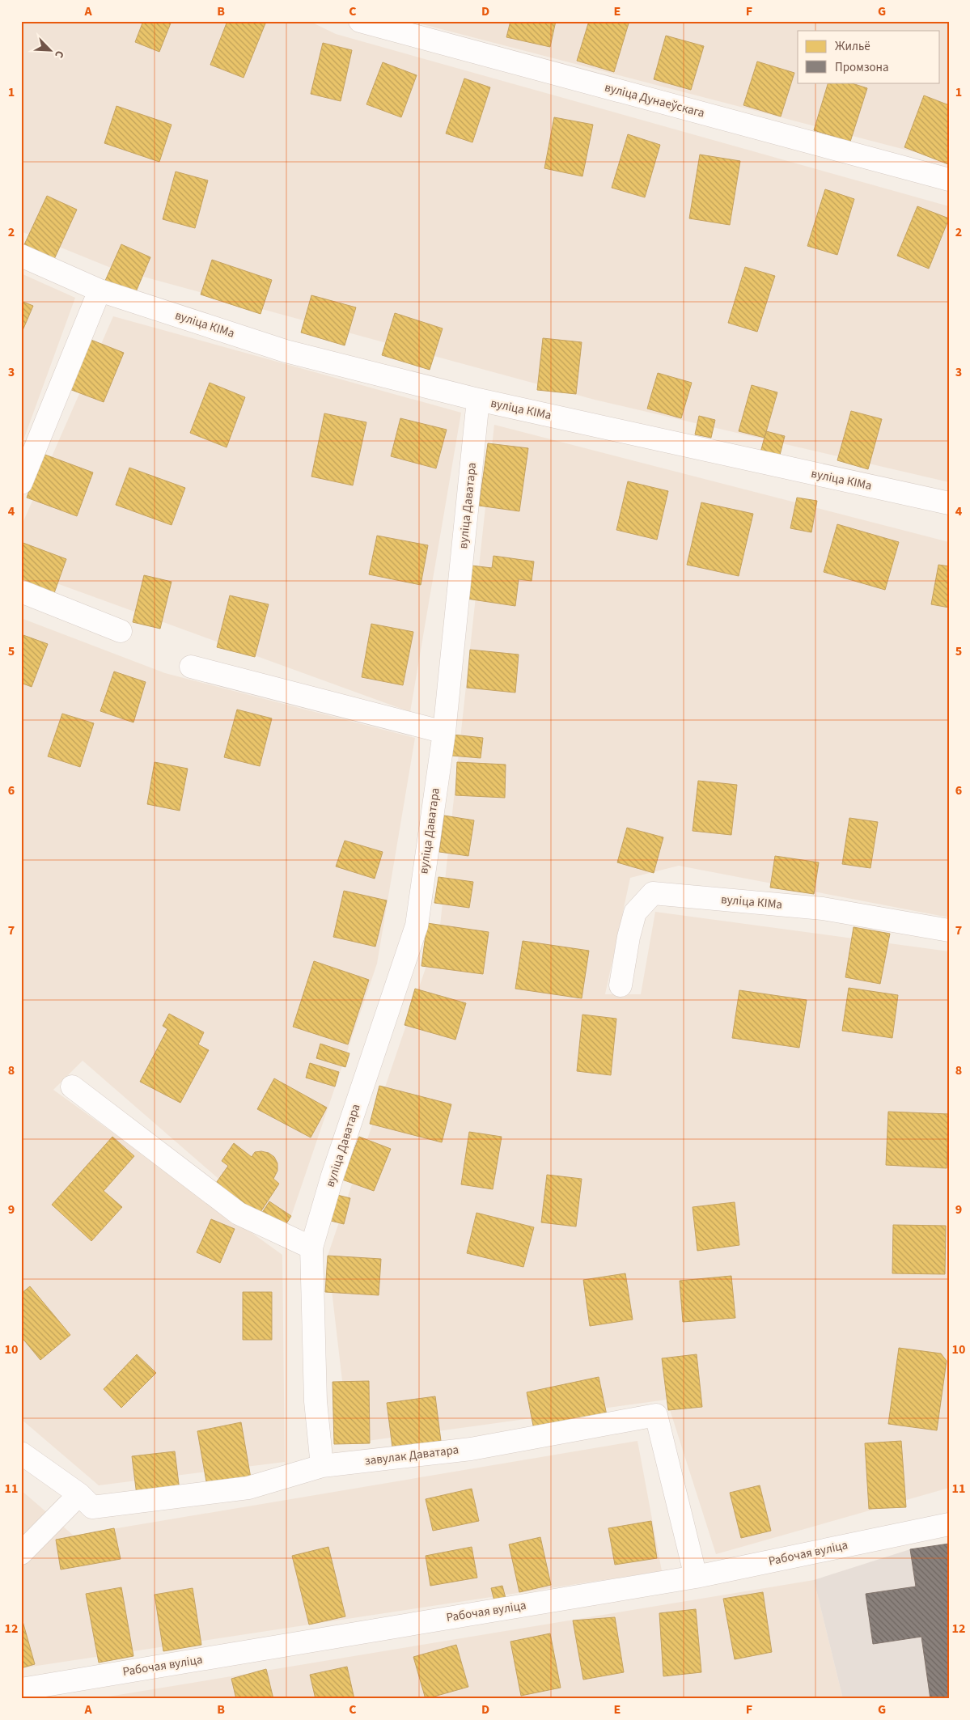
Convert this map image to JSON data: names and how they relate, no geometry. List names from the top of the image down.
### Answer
{
  "streets": {
    "street": [
      "вуліца Дунаеўскага",
      "вуліца КІМа",
      "вуліца Даватара",
      "завулак Даватара",
      "Рабочая вуліца"
    ]
  },
  "crossings": [
    ["вуліца КІМа", "вуліца Даватара"],
    ["вуліца Даватара", "завулак Даватара"],
    ["завулак Даватара", "Рабочая вуліца"]
  ],
  "legend": ["Жильё", "Промзона"],
  "north": "bottom right",
  "grid": {
    "columns": [
      "A",
      "B",
      "C",
      "D",
      "E",
      "F",
      "G"
    ],
    "rows": [
      "1",
      "2",
      "3",
      "4",
      "5",
      "6",
      "7",
      "8",
      "9",
      "10",
      "11",
      "12"
    ]
  }
}
